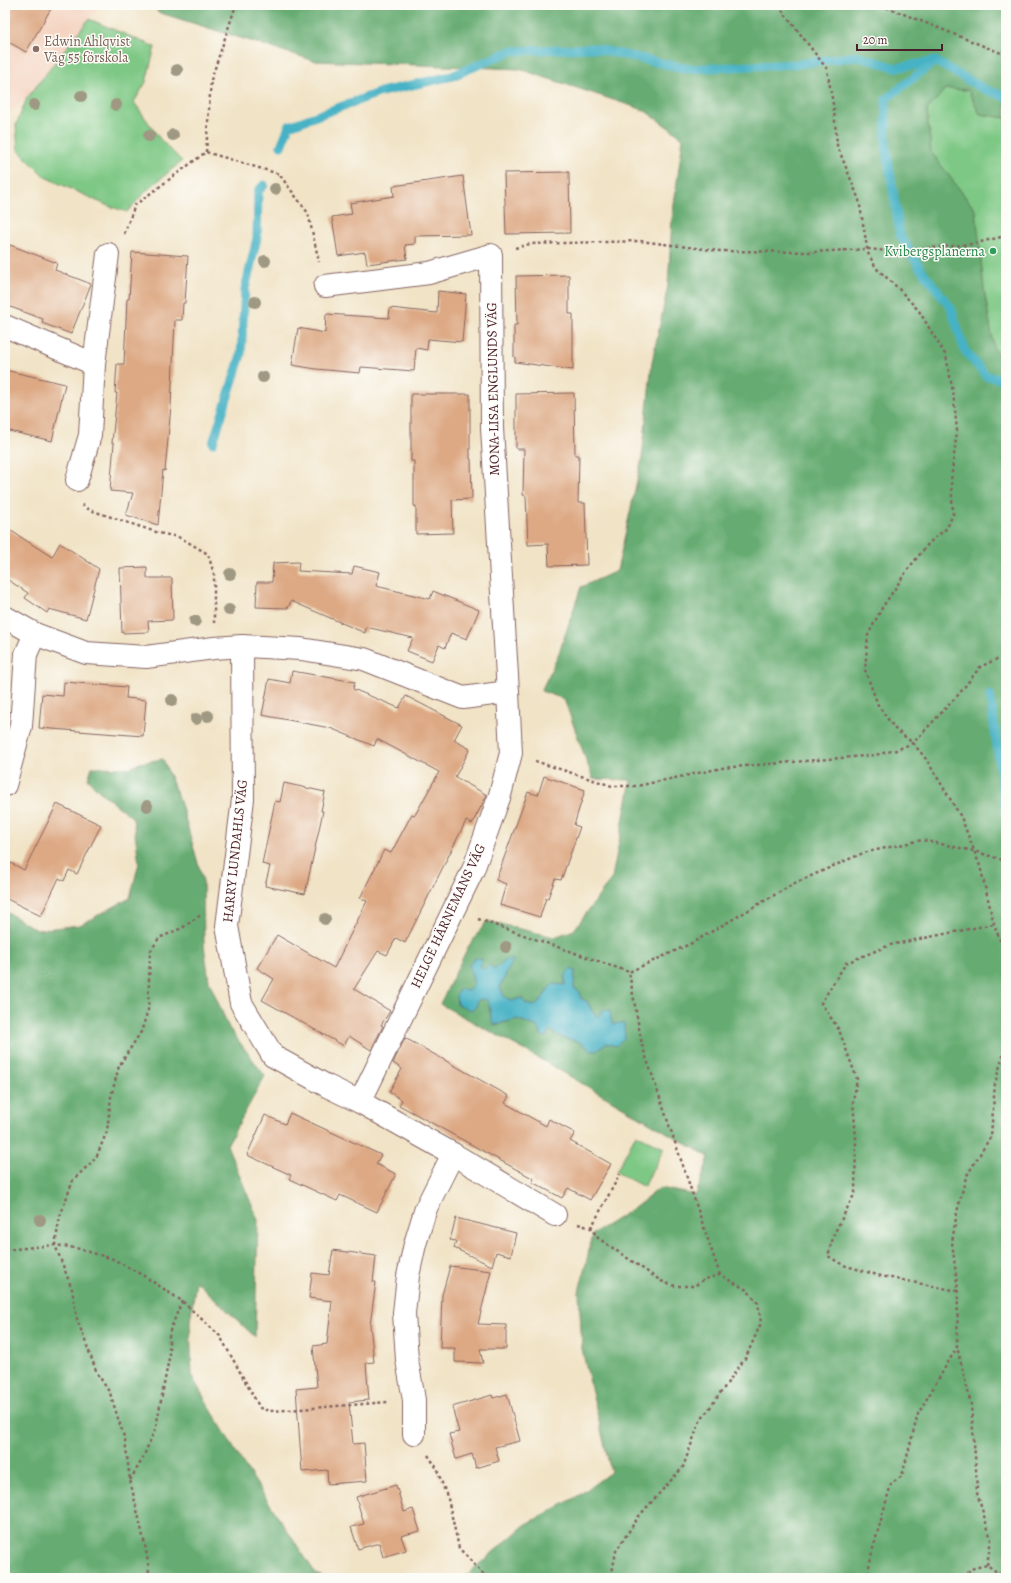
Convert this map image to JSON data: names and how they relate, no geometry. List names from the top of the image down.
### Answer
{
  "streets": {
    "street": ["MONA-LISA ENGLUNDS VÄG", "HARRY LUNDAHLS VÄG", "HELGE HÄRNEMANS VÄG"]
  },
  "crossings": [
    ["MONA-LISA ENGLUNDS VÄG", "HELGE HÄRNEMANS VÄG"],
    ["HARRY LUNDAHLS VÄG", "HELGE HÄRNEMANS VÄG"]
  ],
  "places": ["Edwin Ahlqvist Väg 55 förskola", "Kvibergsplanerna"],
  "scale_bar": "20 m"
}
